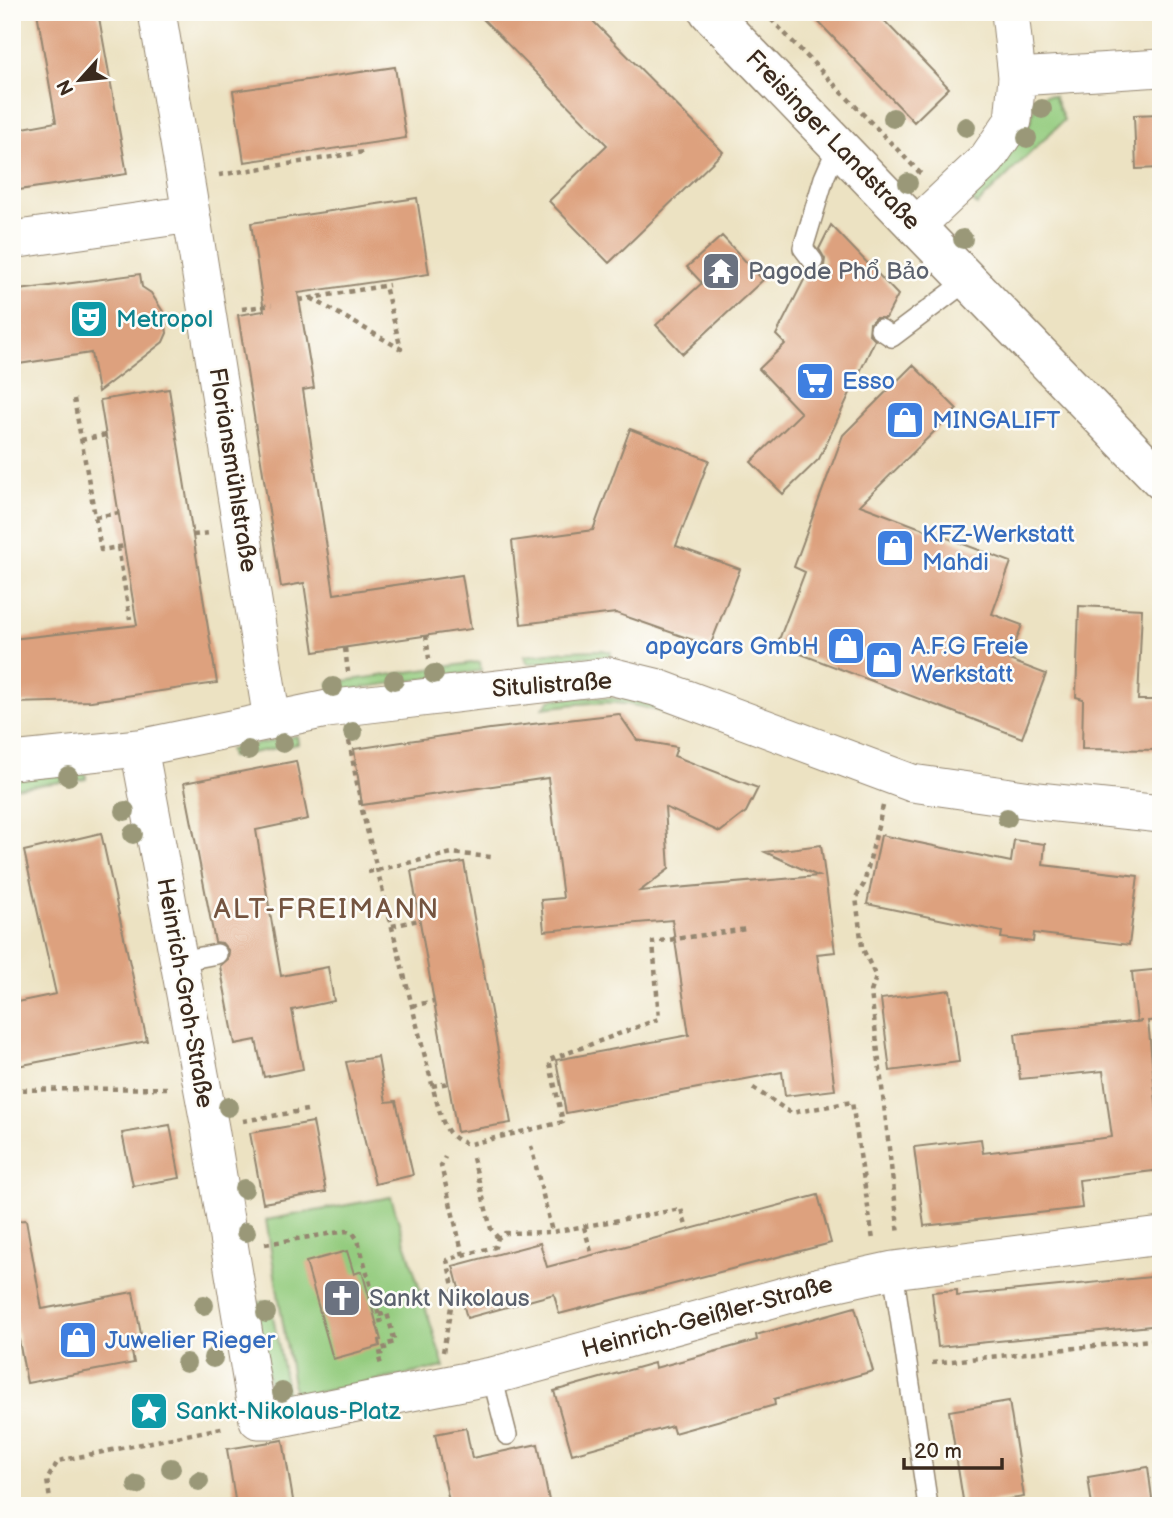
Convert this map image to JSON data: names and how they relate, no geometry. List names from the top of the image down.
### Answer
{
  "streets": {
    "main road": ["Freisinger Landstraße"],
    "street": [
      "Floriansmühlstraße",
      "Situlistraße",
      "Heinrich-Groh-Straße",
      "Heinrich-Geißler-Straße"
    ]
  },
  "crossings": [
    ["Floriansmühlstraße", "Situlistraße"],
    ["Situlistraße", "Heinrich-Groh-Straße"]
  ],
  "districts": ["ALT-FREIMANN"],
  "places": {
    "temple": ["Pagode Phổ Bảo"],
    "theatre": ["Metropol"],
    "supermarket": ["Esso"],
    "shop": [
      "MINGALIFT",
      "KFZ-Werkstatt Mahdi",
      "apaycars GmbH",
      "A.F.G Freie Werkstatt",
      "Juwelier Rieger"
    ],
    "church": ["Sankt Nikolaus"],
    "place": ["Sankt-Nikolaus-Platz"]
  },
  "scale_bar": "20 m",
  "north": "bottom left"
}
